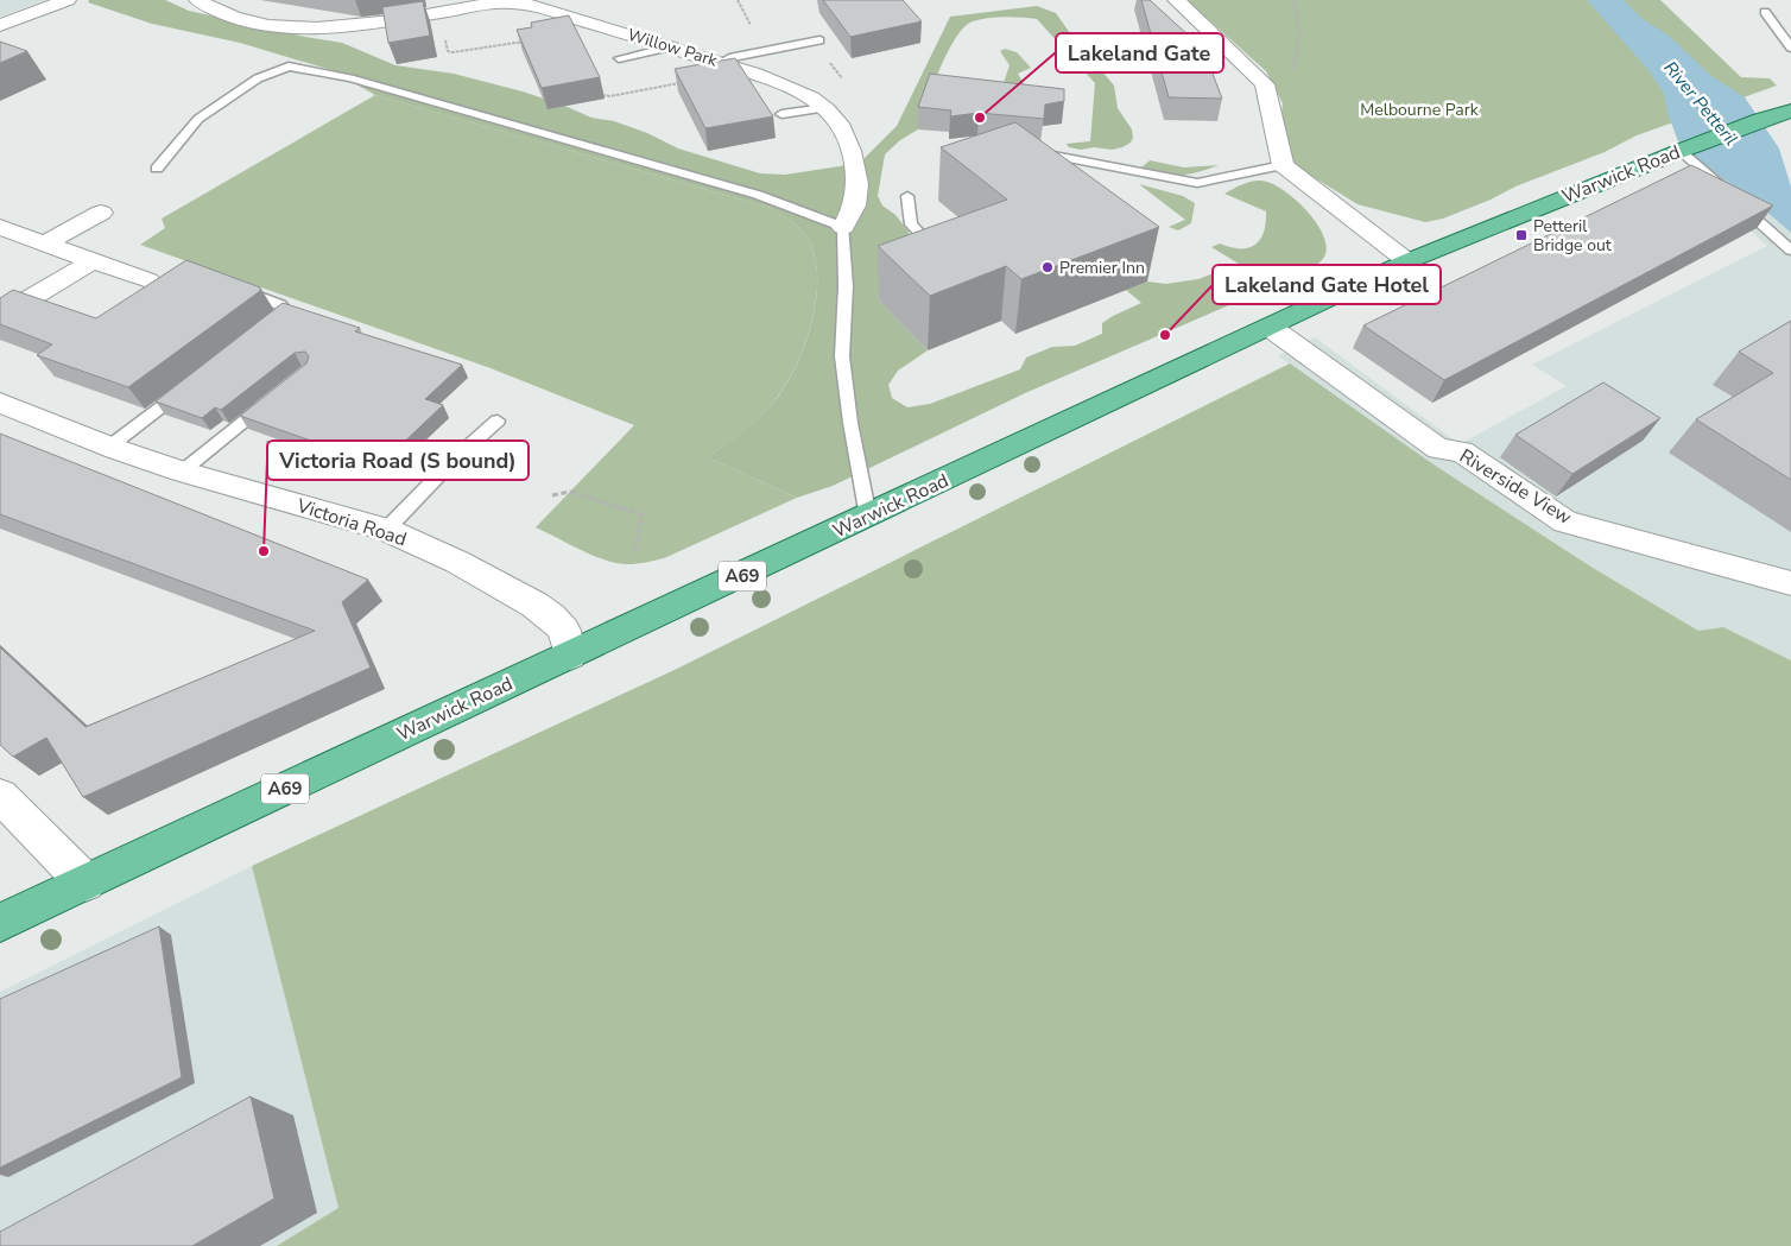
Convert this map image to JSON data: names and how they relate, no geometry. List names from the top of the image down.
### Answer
{
  "streets": {
    "main road": ["Warwick Road", "A69"],
    "street": ["Willow Park", "Riverside View", "Victoria Road"]
  },
  "crossings": [
    ["Warwick Road", "Riverside View"],
    ["Warwick Road", "Victoria Road"]
  ],
  "water": ["River Petteril"],
  "parks": ["Melbourne Park"],
  "places": {
    "other": [
      "Lakeland Gate",
      "Premier Inn",
      "Lakeland Gate Hotel",
      "Victoria Road (S bound)"
    ],
    "transit": ["Petteril Bridge out"]
  }
}
